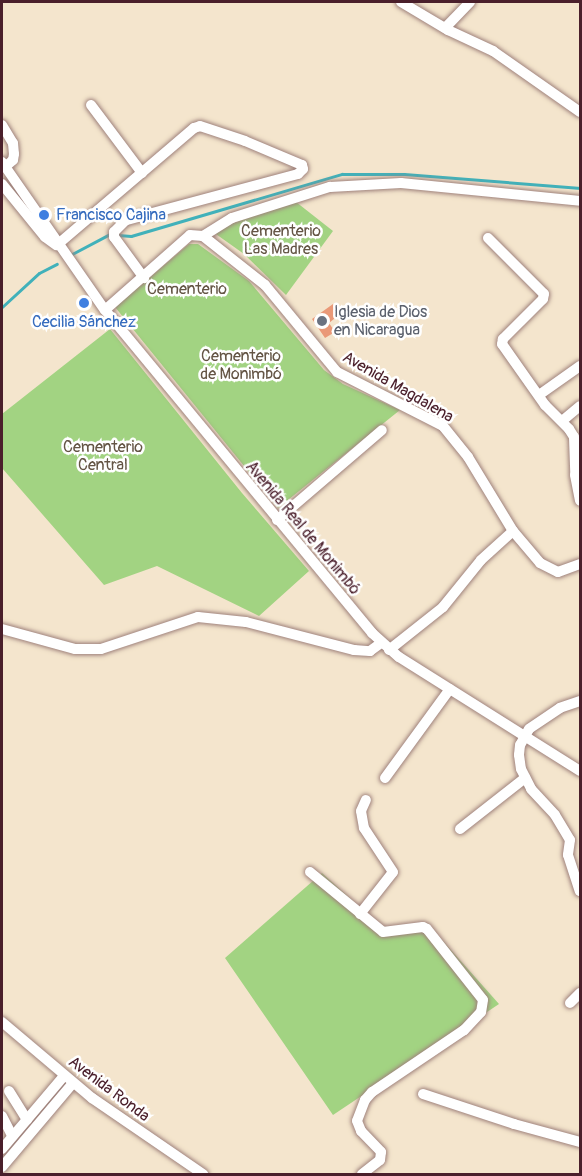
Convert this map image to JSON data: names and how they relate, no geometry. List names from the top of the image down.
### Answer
{
  "streets": {
    "street": ["Avenida Magdalena", "Avenida Real de Monimbó", "Avenida Ronda"]
  },
  "parks": [
    "Cementerio Las Madres",
    "Cementerio",
    "Cementerio de Monimbó",
    "Cementerio Central"
  ],
  "places": ["Francisco Cajina", "Cecilia Sánchez", "Iglesia de Dios en Nicaragua"]
}
